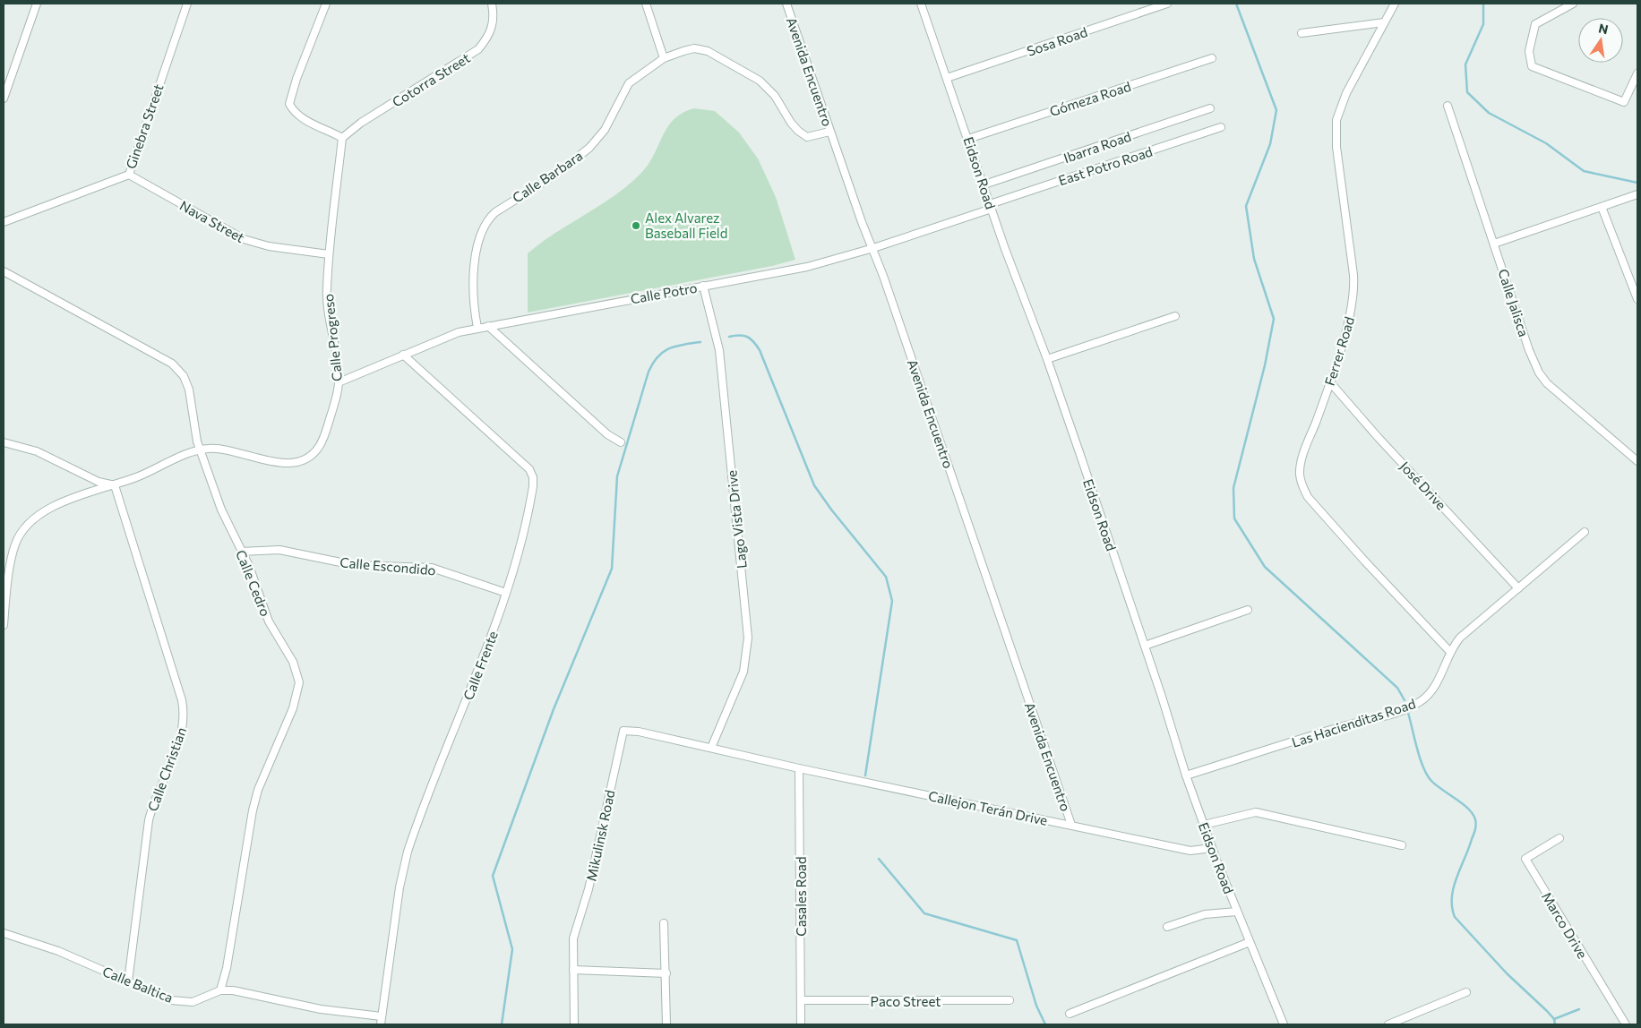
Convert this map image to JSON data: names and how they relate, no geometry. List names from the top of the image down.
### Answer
{
  "streets": {
    "street": [
      "Sosa Road",
      "Avenida Encuentro",
      "Cotorra Street",
      "Gómeza Road",
      "Ginebra Street",
      "Ibarra Road",
      "East Potro Road",
      "Eidson Road",
      "Calle Barbara",
      "Nava Street",
      "Calle Potro",
      "Calle Jalisca",
      "Calle Progreso",
      "Ferrer Road",
      "José Drive",
      "Lago Vista Drive",
      "Calle Escondido",
      "Calle Cedro",
      "Calle Frente",
      "Las Hacienditas Road",
      "Calle Christian",
      "Callejon Terán Drive",
      "Mikulinsk Road",
      "Casales Road",
      "Marco Drive",
      "Calle Baltica",
      "Paco Street"
    ]
  },
  "crossings": [
    ["Sosa Road", "Eidson Road"],
    ["Avenida Encuentro", "Calle Barbara"],
    ["Avenida Encuentro", "Calle Potro"],
    ["Avenida Encuentro", "Callejon Terán Drive"],
    ["Cotorra Street", "Calle Progreso"],
    ["Gómeza Road", "Eidson Road"],
    ["Ginebra Street", "Nava Street"],
    ["Ibarra Road", "Eidson Road"],
    ["East Potro Road", "Eidson Road"],
    ["East Potro Road", "Calle Potro"],
    ["Eidson Road", "Calle Potro"],
    ["Eidson Road", "Las Hacienditas Road"],
    ["Eidson Road", "Callejon Terán Drive"],
    ["Calle Barbara", "Calle Potro"],
    ["Nava Street", "Calle Progreso"],
    ["Calle Potro", "Calle Progreso"],
    ["Calle Potro", "Lago Vista Drive"],
    ["Calle Potro", "Calle Frente"],
    ["Calle Progreso", "Calle Cedro"],
    ["Calle Progreso", "Calle Christian"],
    ["Ferrer Road", "José Drive"],
    ["Ferrer Road", "Las Hacienditas Road"],
    ["José Drive", "Las Hacienditas Road"],
    ["Lago Vista Drive", "Callejon Terán Drive"],
    ["Calle Escondido", "Calle Cedro"],
    ["Calle Escondido", "Calle Frente"],
    ["Calle Cedro", "Calle Baltica"],
    ["Calle Frente", "Calle Baltica"],
    ["Calle Christian", "Calle Baltica"],
    ["Callejon Terán Drive", "Mikulinsk Road"],
    ["Callejon Terán Drive", "Casales Road"],
    ["Casales Road", "Paco Street"]
  ],
  "places": ["Alex Alvarez Baseball Field"],
  "north": "top"
}
